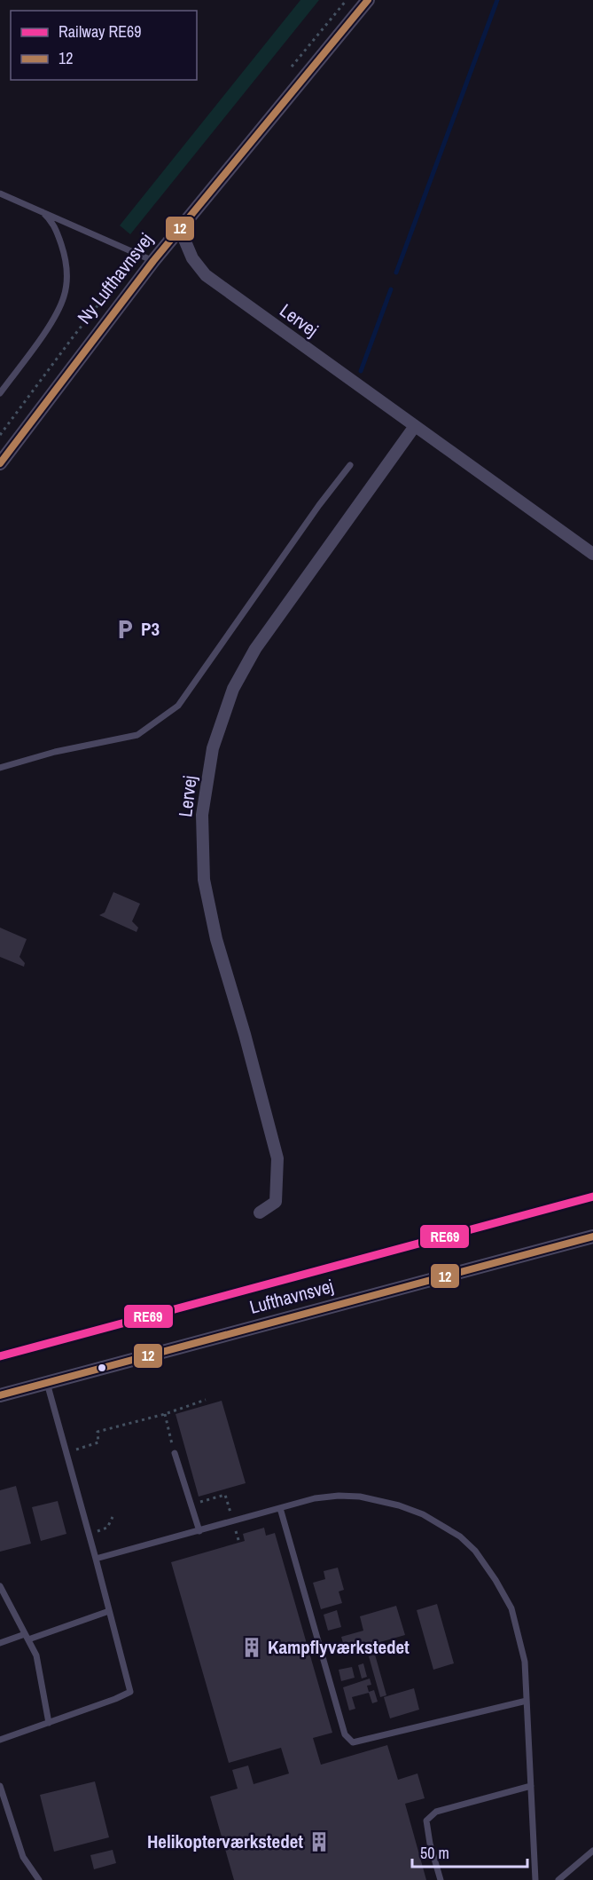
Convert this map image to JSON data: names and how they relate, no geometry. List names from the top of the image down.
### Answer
{
  "streets": {
    "street": ["Ny Lufthavnsvej", "Lervej", "Lufthavnsvej"]
  },
  "crossings": [
    ["Ny Lufthavnsvej", "Lervej"]
  ],
  "places": {
    "parking": ["P3"],
    "building": ["Kampflyværkstedet", "Helikopterværkstedet"]
  },
  "lines": ["transit line 12", "rail line RE69"],
  "legend": ["Railway RE69", "12"],
  "scale_bar": "50 m"
}
